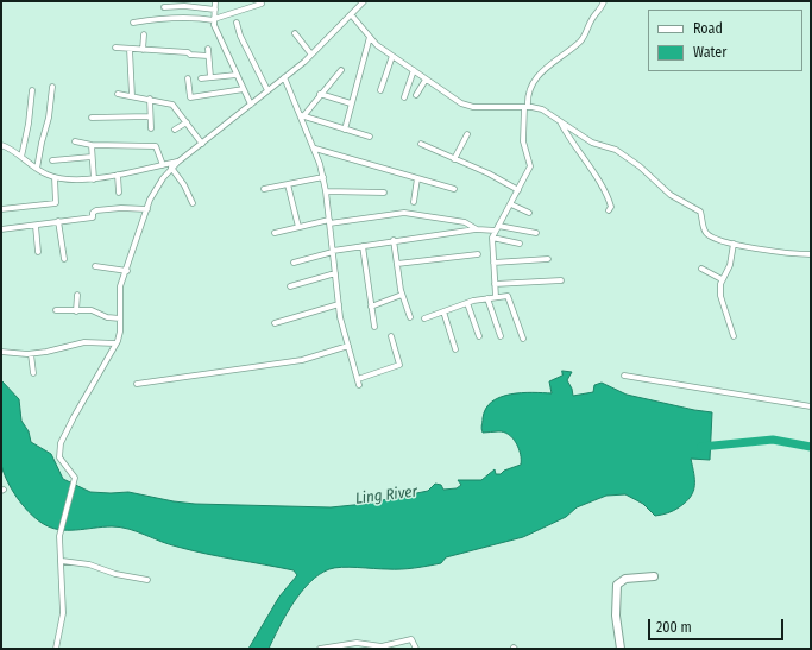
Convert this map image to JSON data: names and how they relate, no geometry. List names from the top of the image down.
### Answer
{
  "water": ["Ling River"],
  "legend": ["Road", "Water"],
  "scale_bar": "200 m"
}
